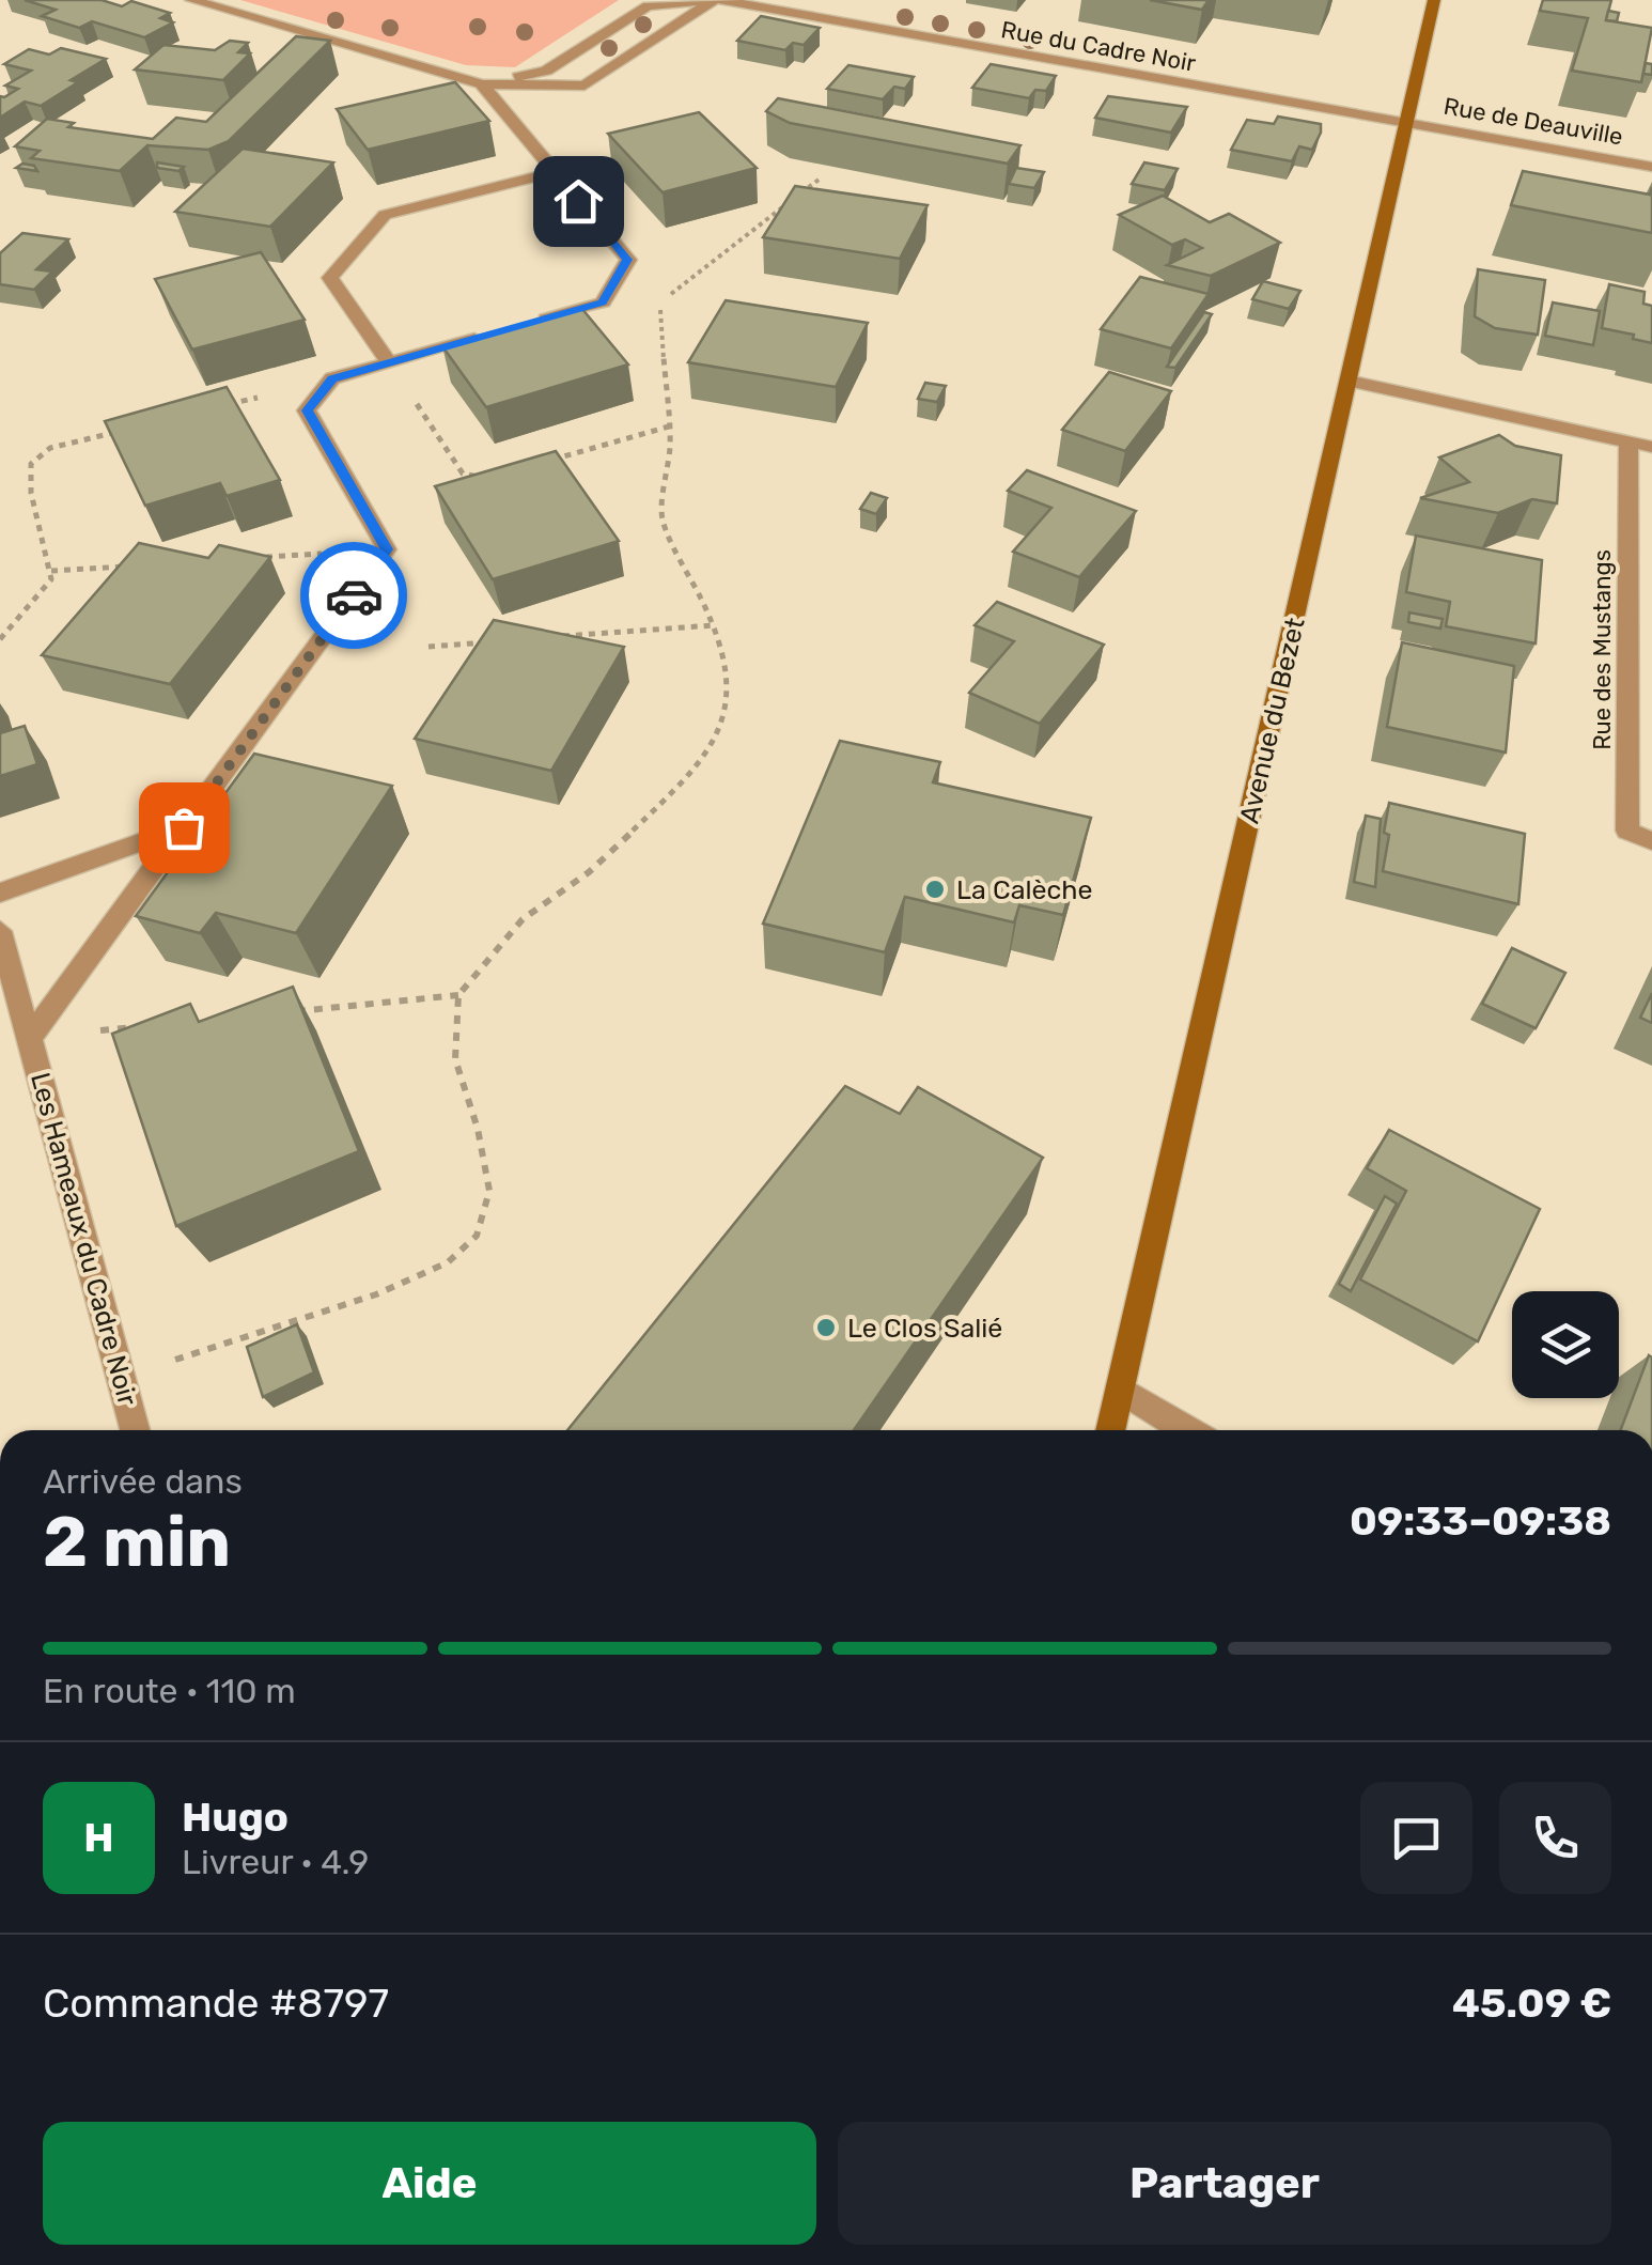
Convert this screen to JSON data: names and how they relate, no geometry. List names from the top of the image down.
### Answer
{
  "streets": {
    "street": [
      "Rue du Cadre Noir",
      "Rue de Deauville",
      "Rue des Mustangs",
      "Avenue du Bezet",
      "Les Hameaux du Cadre Noir"
    ]
  },
  "crossings": [
    ["Rue du Cadre Noir", "Rue de Deauville"],
    ["Rue du Cadre Noir", "Avenue du Bezet"],
    ["Rue de Deauville", "Avenue du Bezet"]
  ],
  "places": ["La Calèche", "Le Clos Salié"],
  "page": {
    "heading": ["2 min", "Arrivée dans", "09:33–09:38"],
    "panel": [
      "Hugo",
      "Livreur · 4.9",
      "Commande #8797",
      "45.09 €"
    ],
    "bar": "En route · 110 m",
    "round": "H",
    "buttons": ["Aide", "Partager"]
  }
}
